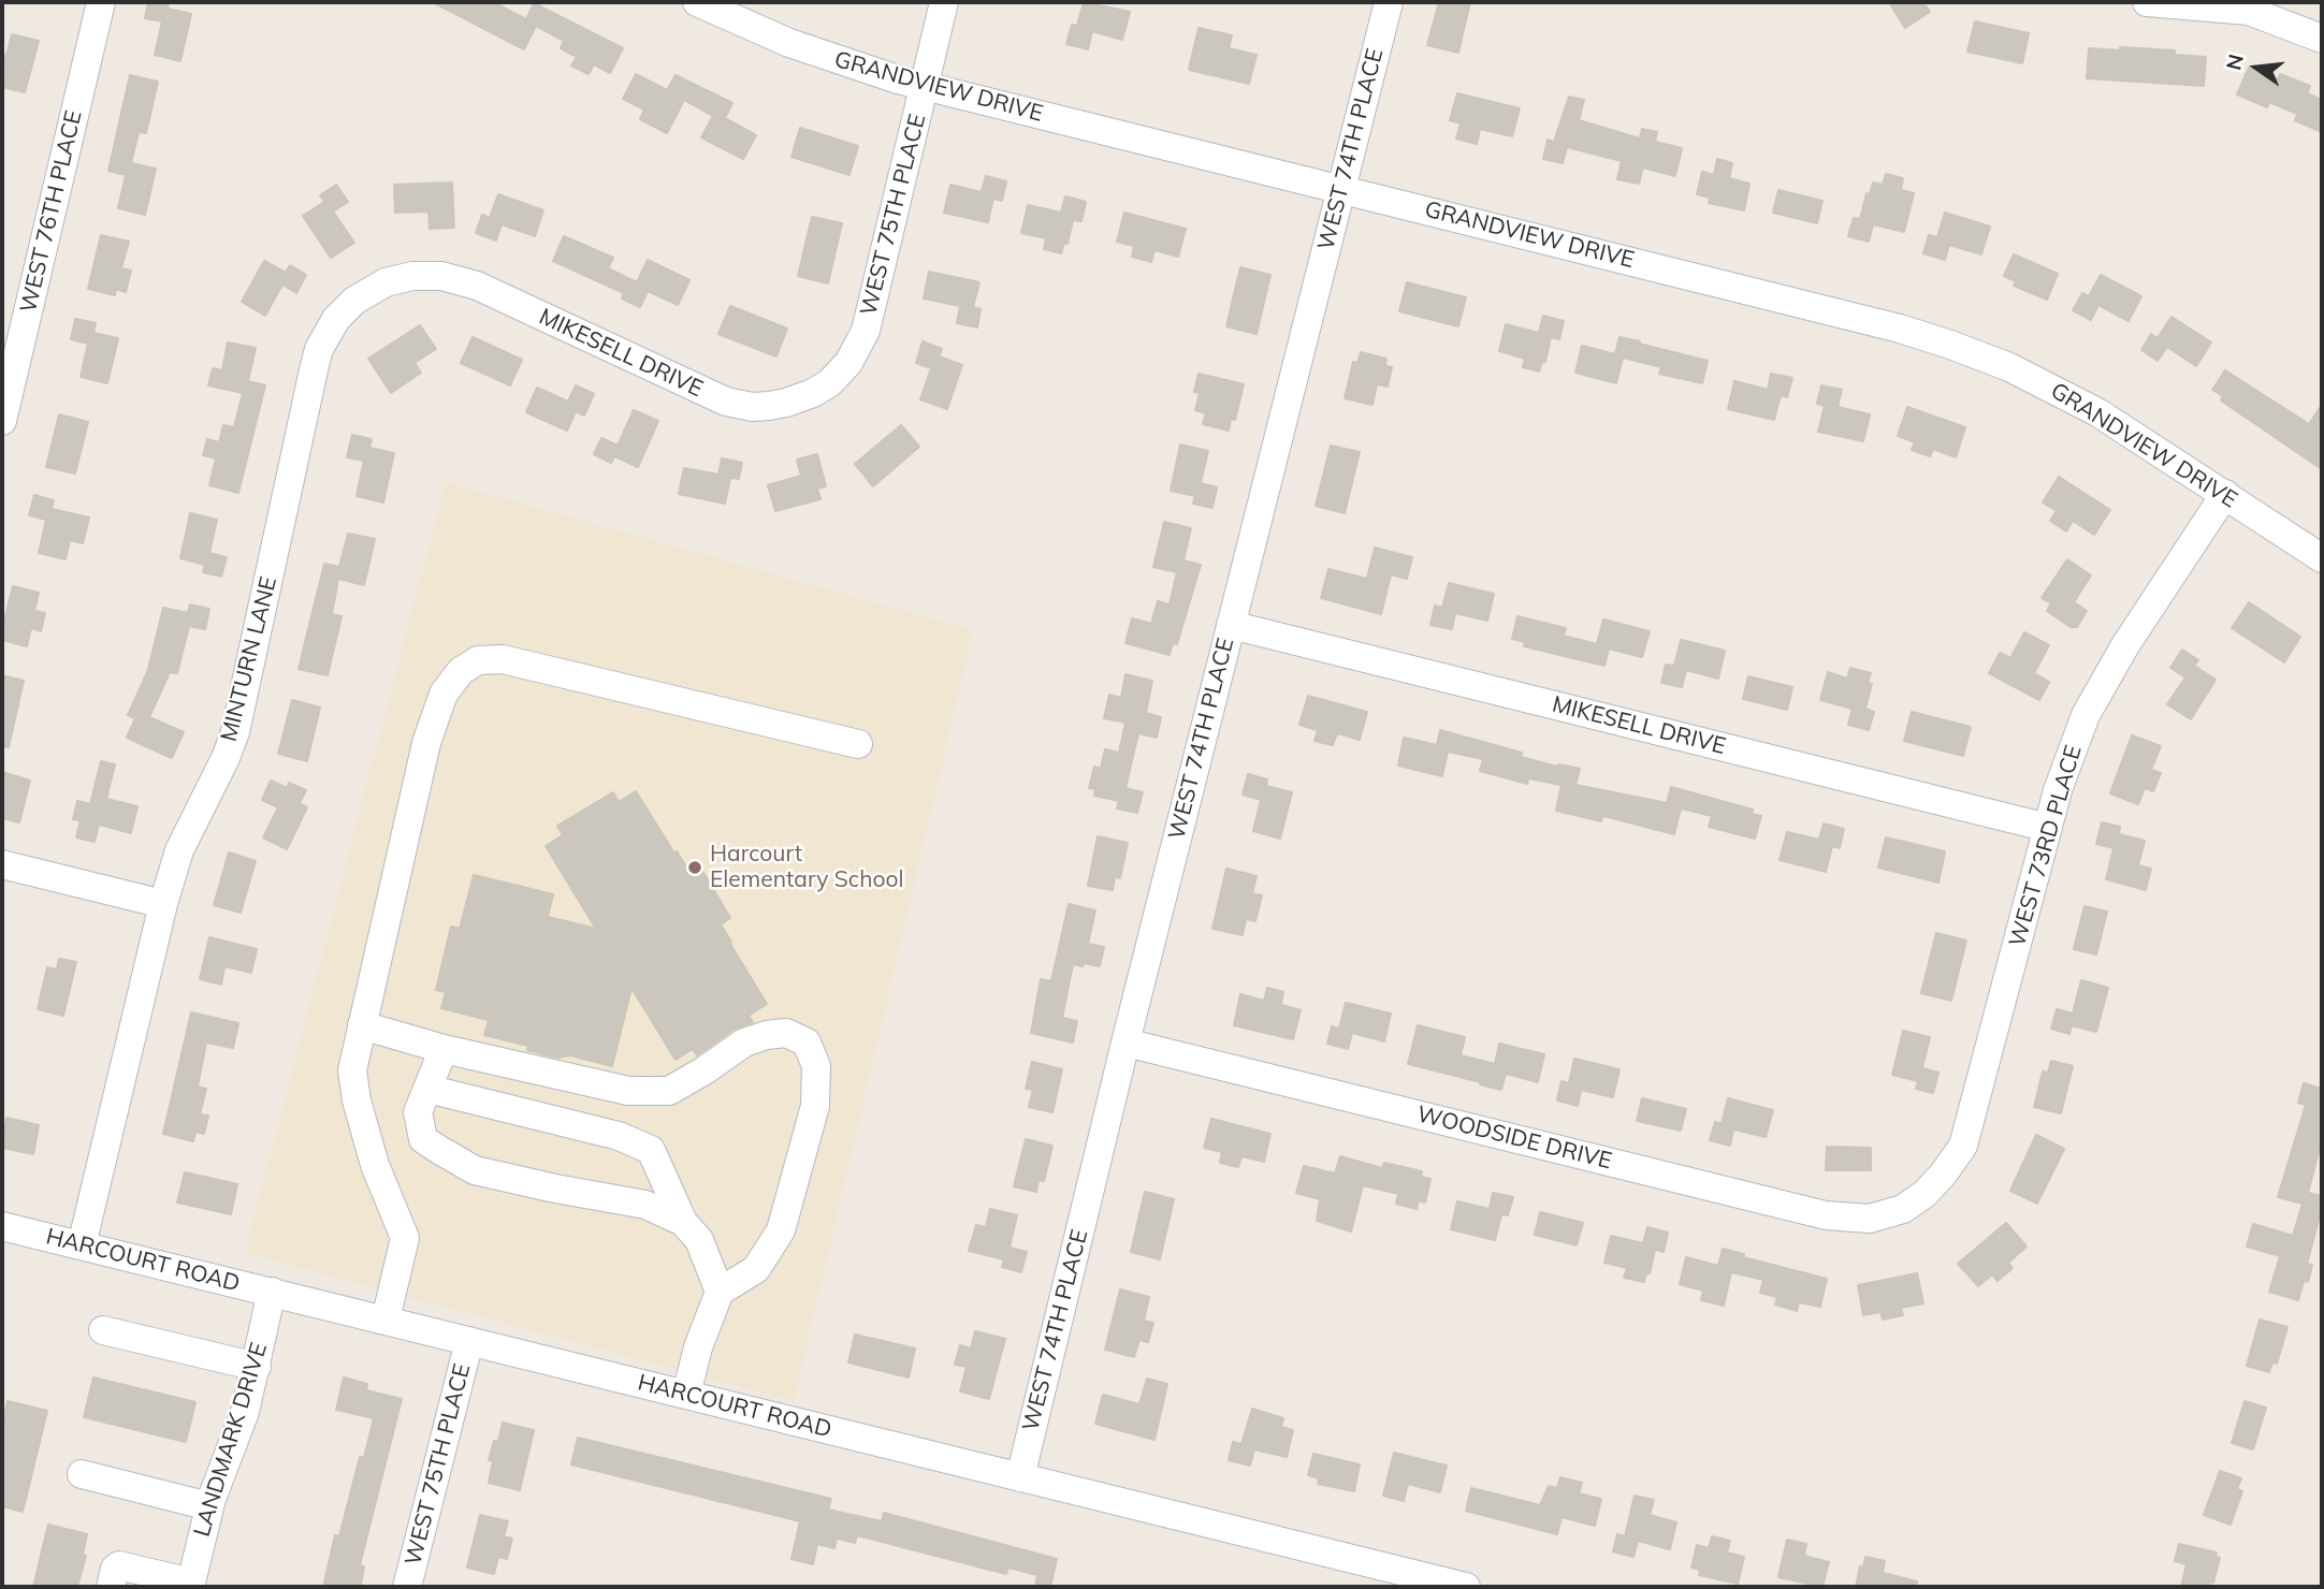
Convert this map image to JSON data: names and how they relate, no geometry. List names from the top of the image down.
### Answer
{
  "streets": {
    "street": [
      "GRANDVIEW DRIVE",
      "WEST 74TH PLACE",
      "WEST 76TH PLACE",
      "WEST 75TH PLACE",
      "MIKESELL DRIVE",
      "MINTURN LANE",
      "WEST 73RD PLACE",
      "WOODSIDE DRIVE",
      "HARCOURT ROAD",
      "LANDMARK DRIVE"
    ]
  },
  "crossings": [
    ["GRANDVIEW DRIVE", "WEST 74TH PLACE"],
    ["GRANDVIEW DRIVE", "WEST 75TH PLACE"],
    ["GRANDVIEW DRIVE", "WEST 73RD PLACE"],
    ["WEST 74TH PLACE", "MIKESELL DRIVE"],
    ["WEST 74TH PLACE", "WOODSIDE DRIVE"],
    ["WEST 74TH PLACE", "HARCOURT ROAD"],
    ["WEST 75TH PLACE", "MIKESELL DRIVE"],
    ["WEST 75TH PLACE", "HARCOURT ROAD"],
    ["MIKESELL DRIVE", "MINTURN LANE"],
    ["MIKESELL DRIVE", "WEST 73RD PLACE"],
    ["MINTURN LANE", "HARCOURT ROAD"],
    ["WEST 73RD PLACE", "WOODSIDE DRIVE"],
    ["HARCOURT ROAD", "LANDMARK DRIVE"]
  ],
  "places": ["Harcourt Elementary School"],
  "north": "left"
}
